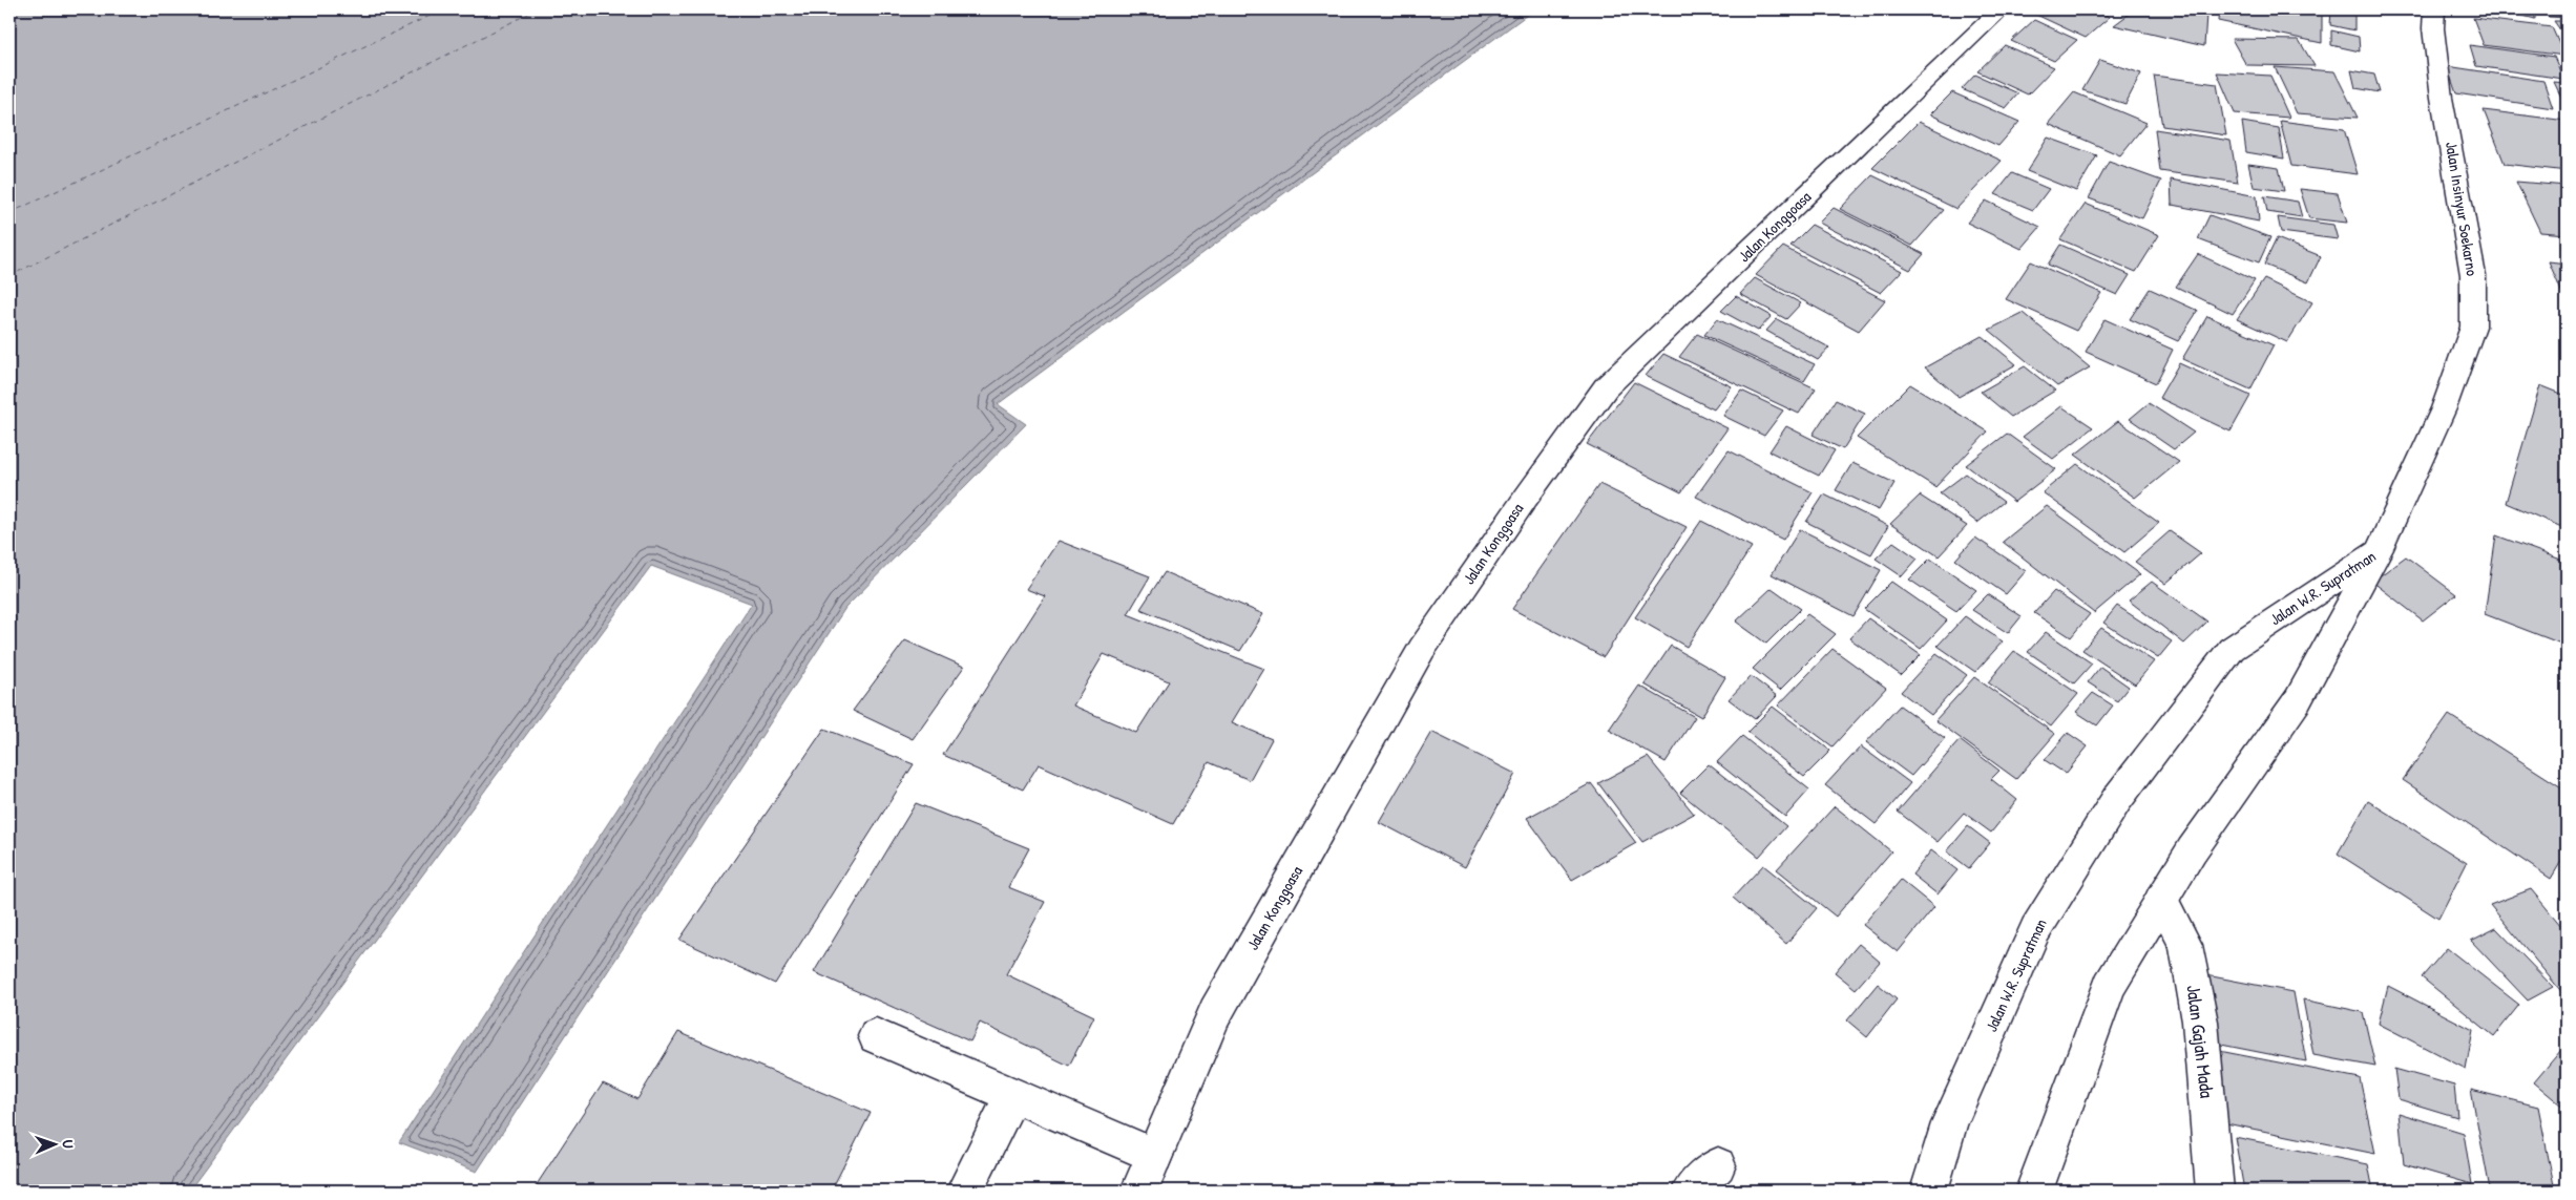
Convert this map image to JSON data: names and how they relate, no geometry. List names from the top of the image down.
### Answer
{
  "streets": {
    "main road": [
      "Jalan Insinyur Soekarno",
      "Jalan Konggoasa",
      "Jalan W.R. Supratman",
      "Jalan Gajah Mada"
    ]
  },
  "crossings": [
    ["Jalan Insinyur Soekarno", "Jalan W.R. Supratman"],
    ["Jalan W.R. Supratman", "Jalan Gajah Mada"]
  ],
  "north": "right"
}
